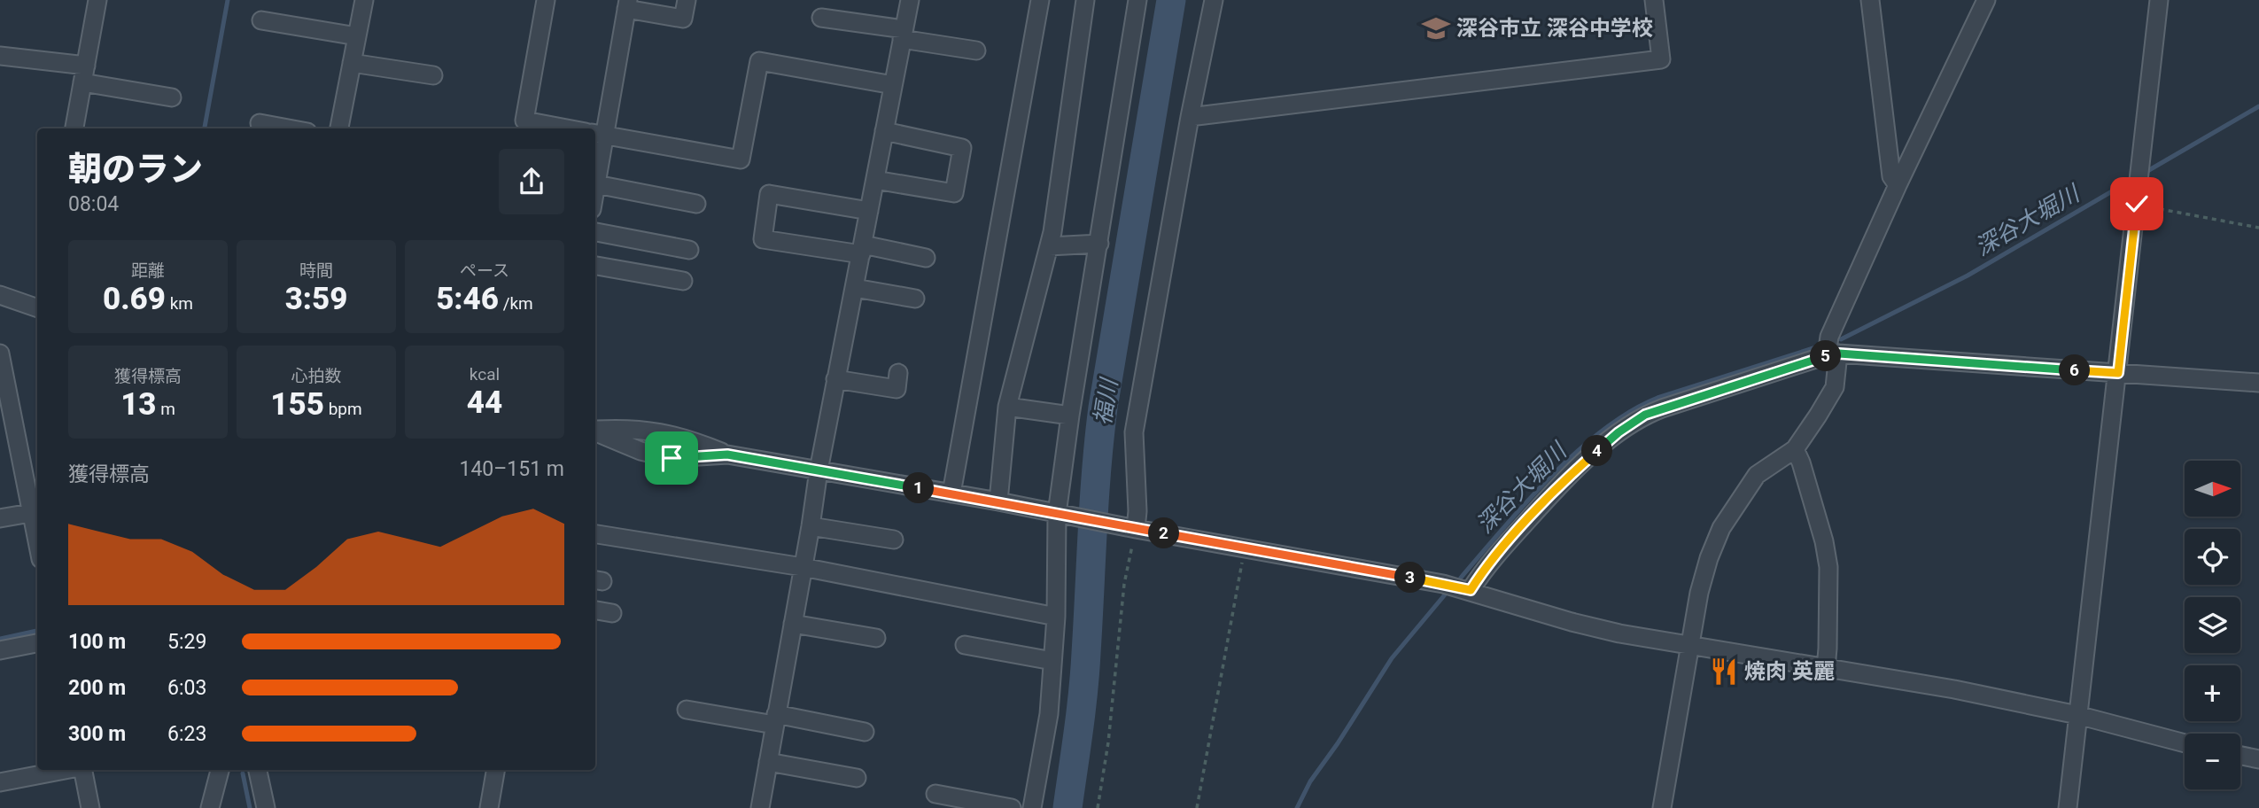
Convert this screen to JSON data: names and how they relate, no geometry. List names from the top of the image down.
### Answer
{
  "water": ["深谷大堀川", "福川"],
  "places": {
    "school or university": ["深谷市立 深谷中学校"],
    "restaurant": ["焼肉 英麗"]
  },
  "north": "right",
  "page": {
    "heading": ["朝のラン", "08:04"],
    "stats": [
      ["距離", "0.69 km"],
      ["時間", "3:59"],
      ["ペース", "5:46 /km"],
      ["獲得標高", "13 m"],
      ["心拍数", "155 bpm"],
      ["kcal", "44"]
    ],
    "pins": [
      "5",
      "6",
      "4",
      "1",
      "2",
      "3"
    ],
    "chart": ["獲得標高", "140–151 m"],
    "map_buttons": ["+", "−"],
    "list": [
      {
        "name": "100 m",
        "note": "5:29"
      },
      {
        "name": "200 m",
        "note": "6:03"
      },
      {
        "name": "300 m",
        "note": "6:23"
      }
    ]
  }
}
